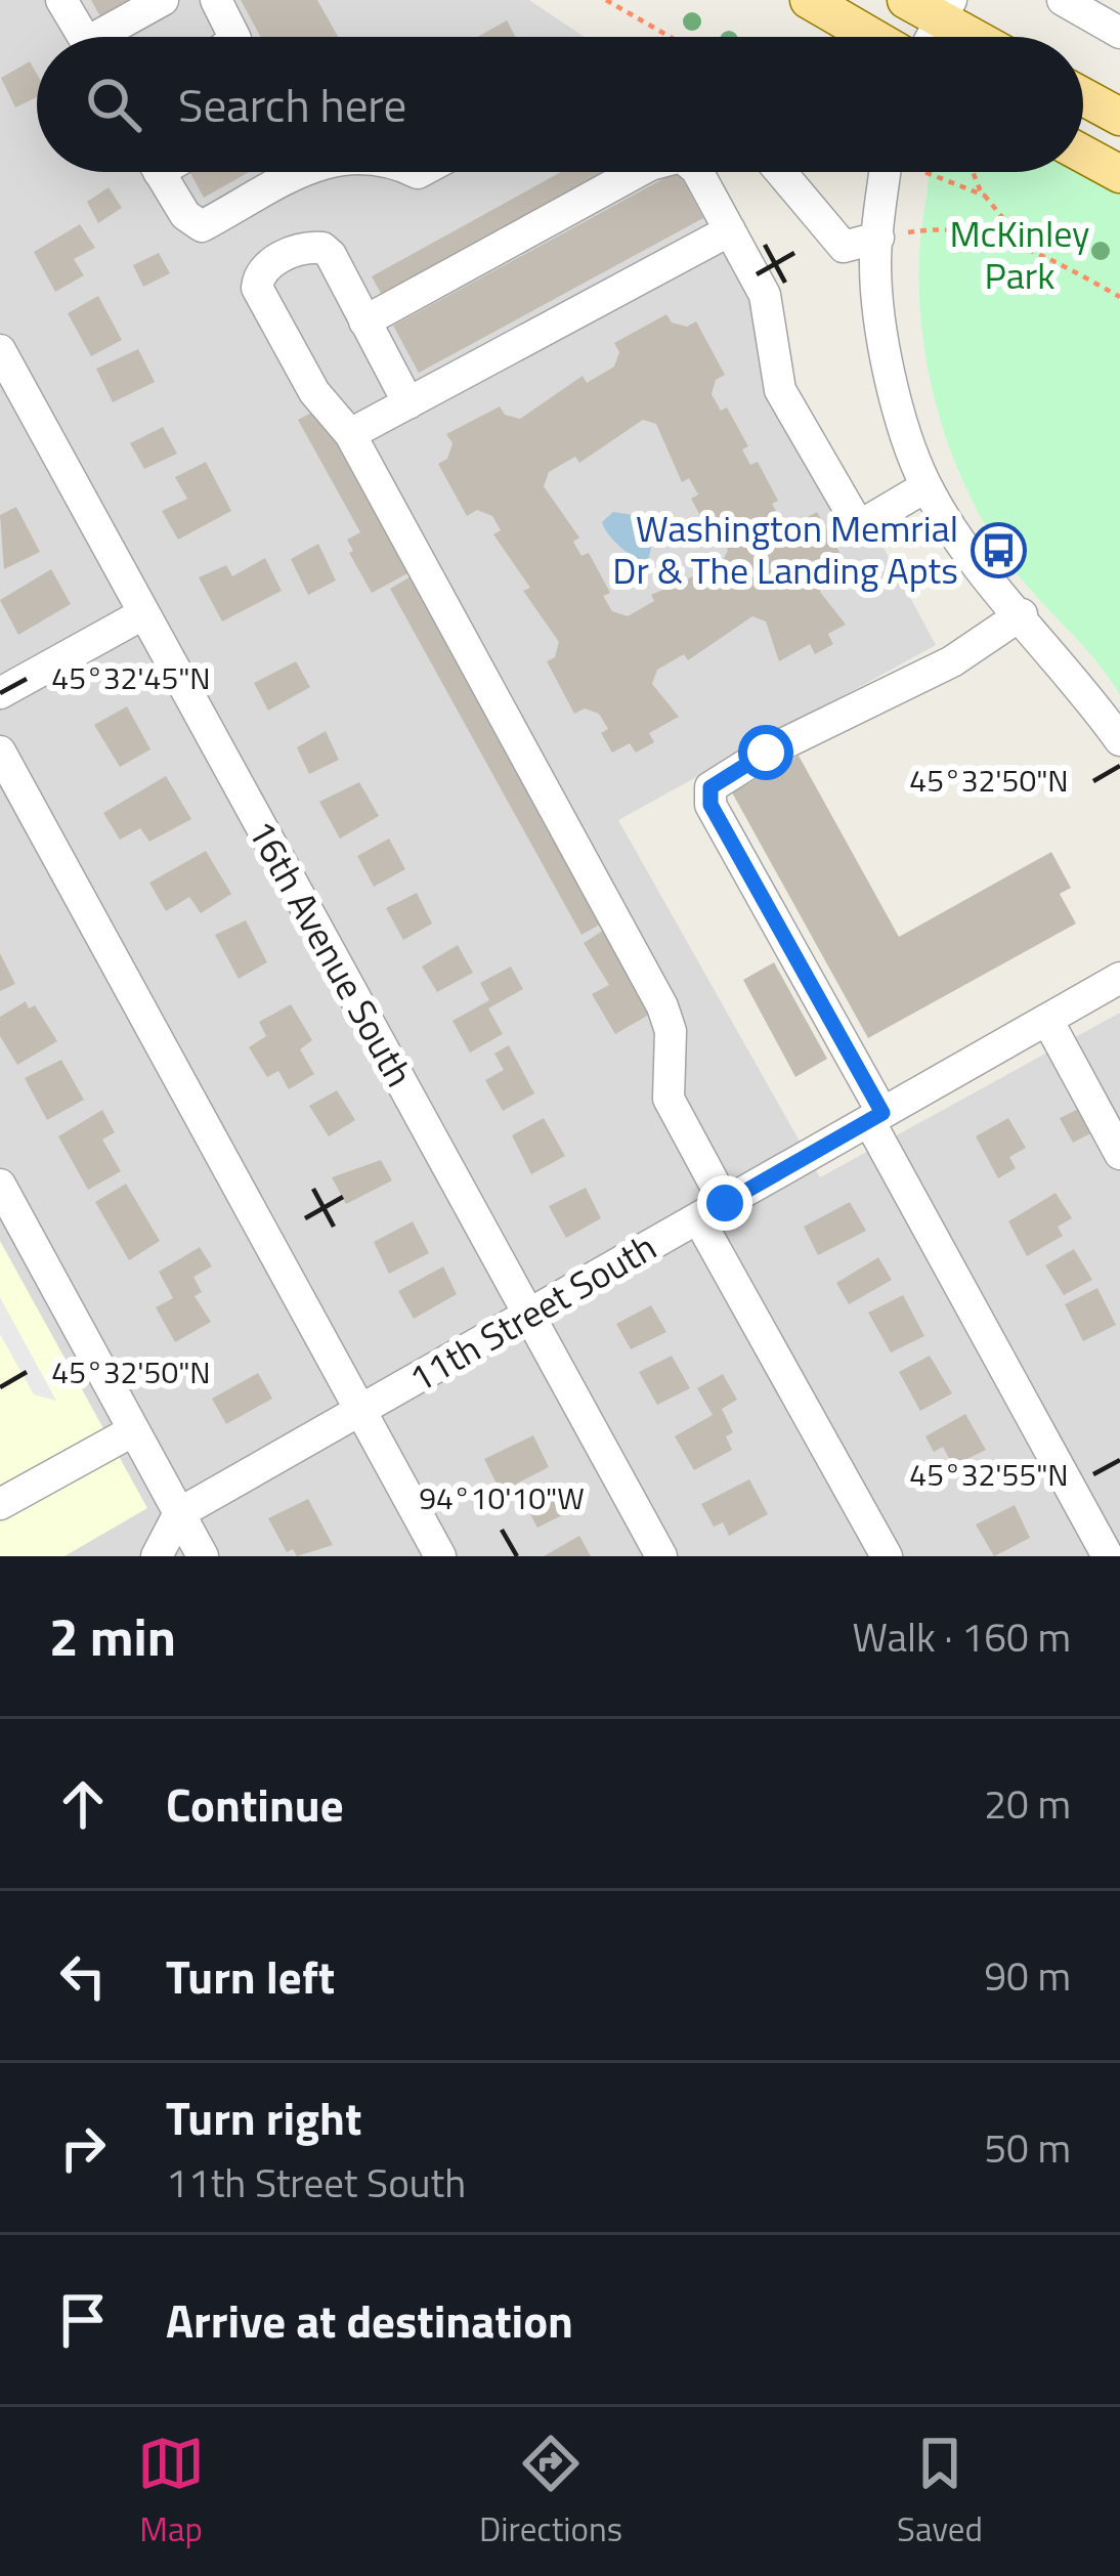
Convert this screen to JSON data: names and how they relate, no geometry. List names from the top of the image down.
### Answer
{
  "streets": {
    "street": ["16th Avenue South", "11th Street South"]
  },
  "crossings": [
    ["16th Avenue South", "11th Street South"]
  ],
  "parks": ["McKinley Park"],
  "places": {
    "bus stop": ["Washington Memrial Dr & The Landing Apts"]
  },
  "page": {
    "search": "Search here",
    "heading": ["2 min", "Walk · 160 m"],
    "list": [
      ["Continue", "20 m"],
      ["Turn left", "90 m"],
      ["Turn right", "11th Street South", "50 m"],
      "Arrive at destination"
    ],
    "nav": ["Map", "Directions", "Saved"]
  },
  "coordinates": [
    "45°32'45\"N",
    "45°32'50\"N",
    "45°32'55\"N",
    "94°10'10\"W"
  ]
}
